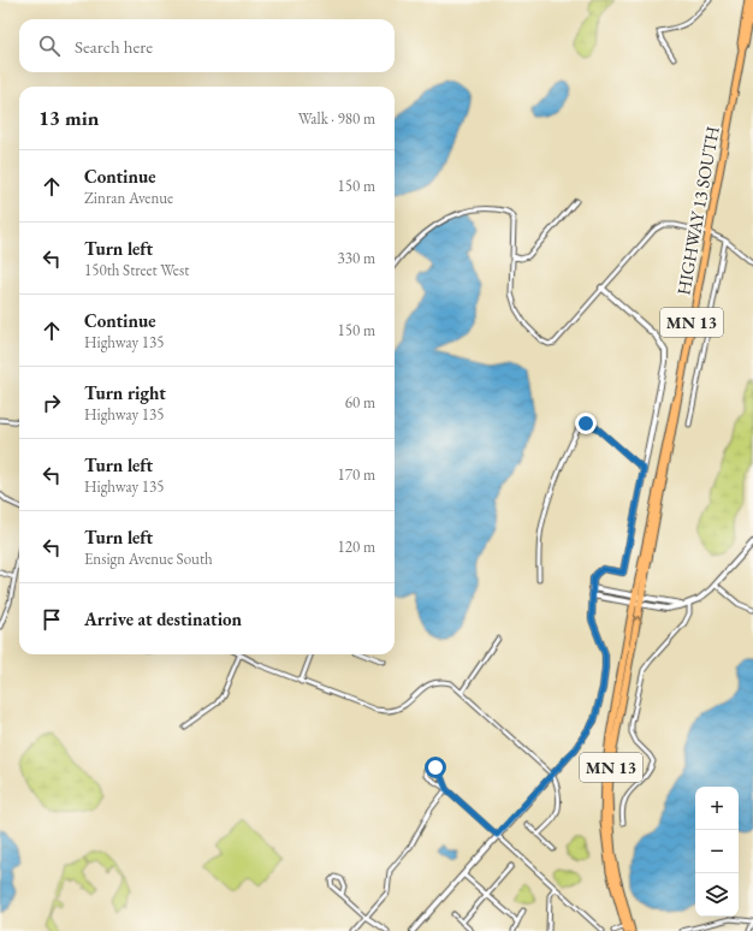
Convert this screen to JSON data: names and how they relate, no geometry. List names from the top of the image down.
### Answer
{
  "streets": {
    "main road": ["HIGHWAY 13 SOUTH", "MN 13"]
  },
  "page": {
    "search": "Search here",
    "heading": ["13 min", "Walk · 980 m"],
    "list": [
      ["Continue", "Zinran Avenue", "150 m"],
      ["Turn left", "150th Street West", "330 m"],
      ["Continue", "Highway 135", "150 m"],
      ["Turn right", "Highway 135", "60 m"],
      ["Turn left", "Highway 135", "170 m"],
      ["Turn left", "Ensign Avenue South", "120 m"],
      "Arrive at destination"
    ],
    "map_buttons": ["+", "−"]
  }
}
